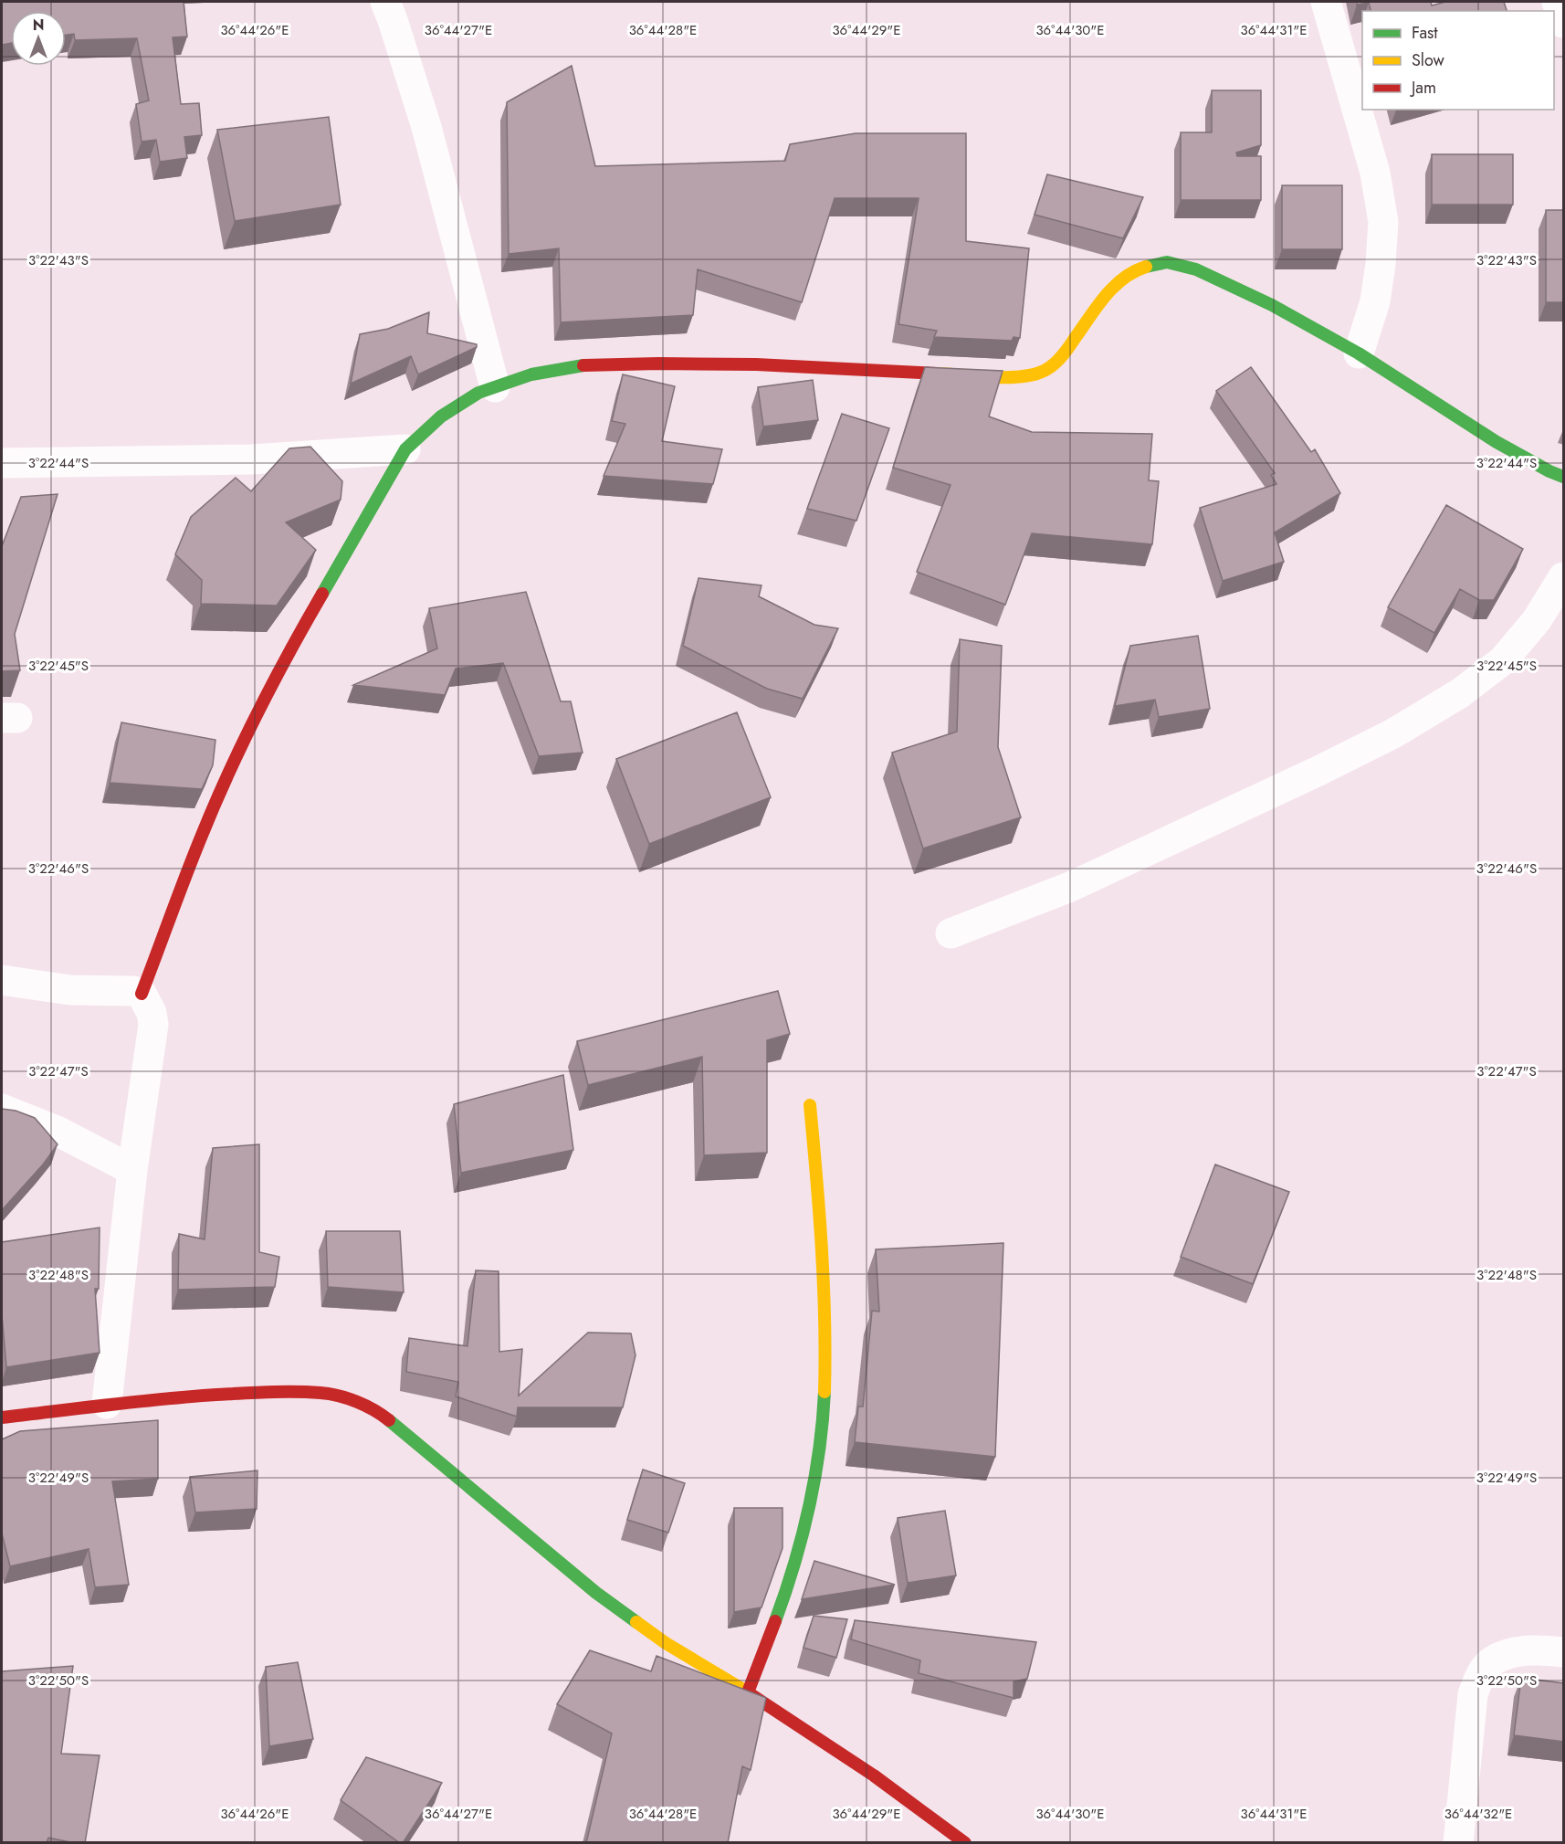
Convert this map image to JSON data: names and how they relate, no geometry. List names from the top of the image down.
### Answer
{
  "legend": ["Fast", "Slow", "Jam"],
  "north": "top",
  "coordinates": [
    "36°44'26\"E",
    "36°44'27\"E",
    "36°44'28\"E",
    "36°44'29\"E",
    "36°44'30\"E",
    "36°44'31\"E",
    "3°22'43\"S",
    "3°22'44\"S",
    "3°22'45\"S",
    "3°22'46\"S",
    "3°22'47\"S",
    "3°22'48\"S",
    "3°22'49\"S",
    "3°22'50\"S",
    "36°44'32\"E"
  ]
}
